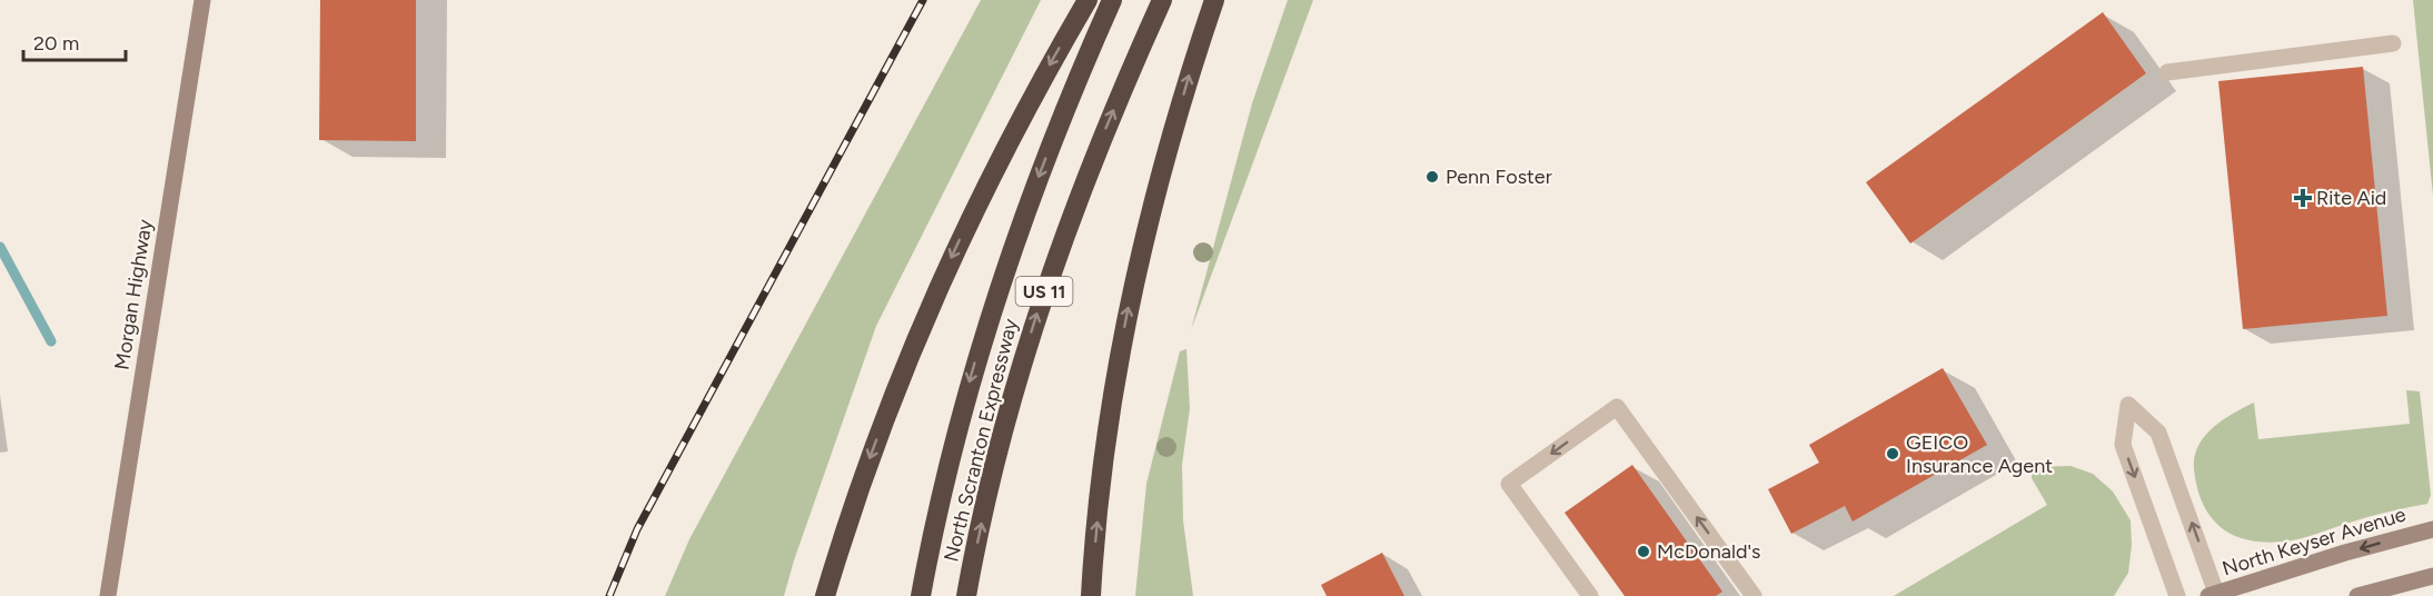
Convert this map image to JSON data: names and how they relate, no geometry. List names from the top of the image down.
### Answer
{
  "streets": {
    "highway": ["US 11", "North Scranton Expressway"],
    "main road": ["Morgan Highway", "North Keyser Avenue"]
  },
  "places": {
    "other": ["Penn Foster", "GEICO Insurance Agent", "McDonald's"],
    "health": ["Rite Aid"]
  },
  "scale_bar": "20 m"
}
